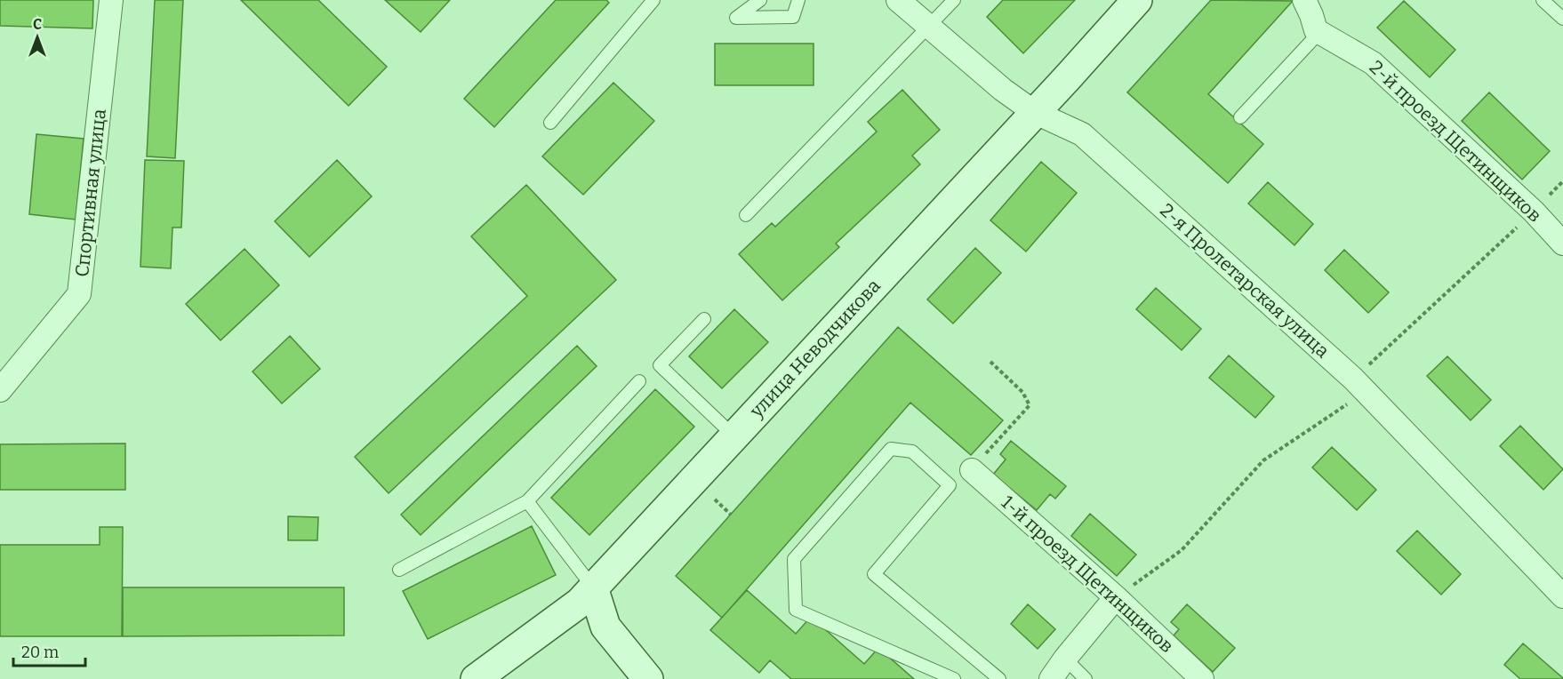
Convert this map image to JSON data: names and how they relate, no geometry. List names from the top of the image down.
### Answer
{
  "streets": {
    "main road": ["улица Неводчикова"],
    "street": [
      "2-й проезд Щетинщиков",
      "Спортивная улица",
      "2-я Пролетарская улица",
      "1-й проезд Щетинщиков"
    ]
  },
  "crossings": [
    ["2-я Пролетарская улица", "улица Неводчикова"]
  ],
  "scale_bar": "20 m",
  "north": "top"
}
